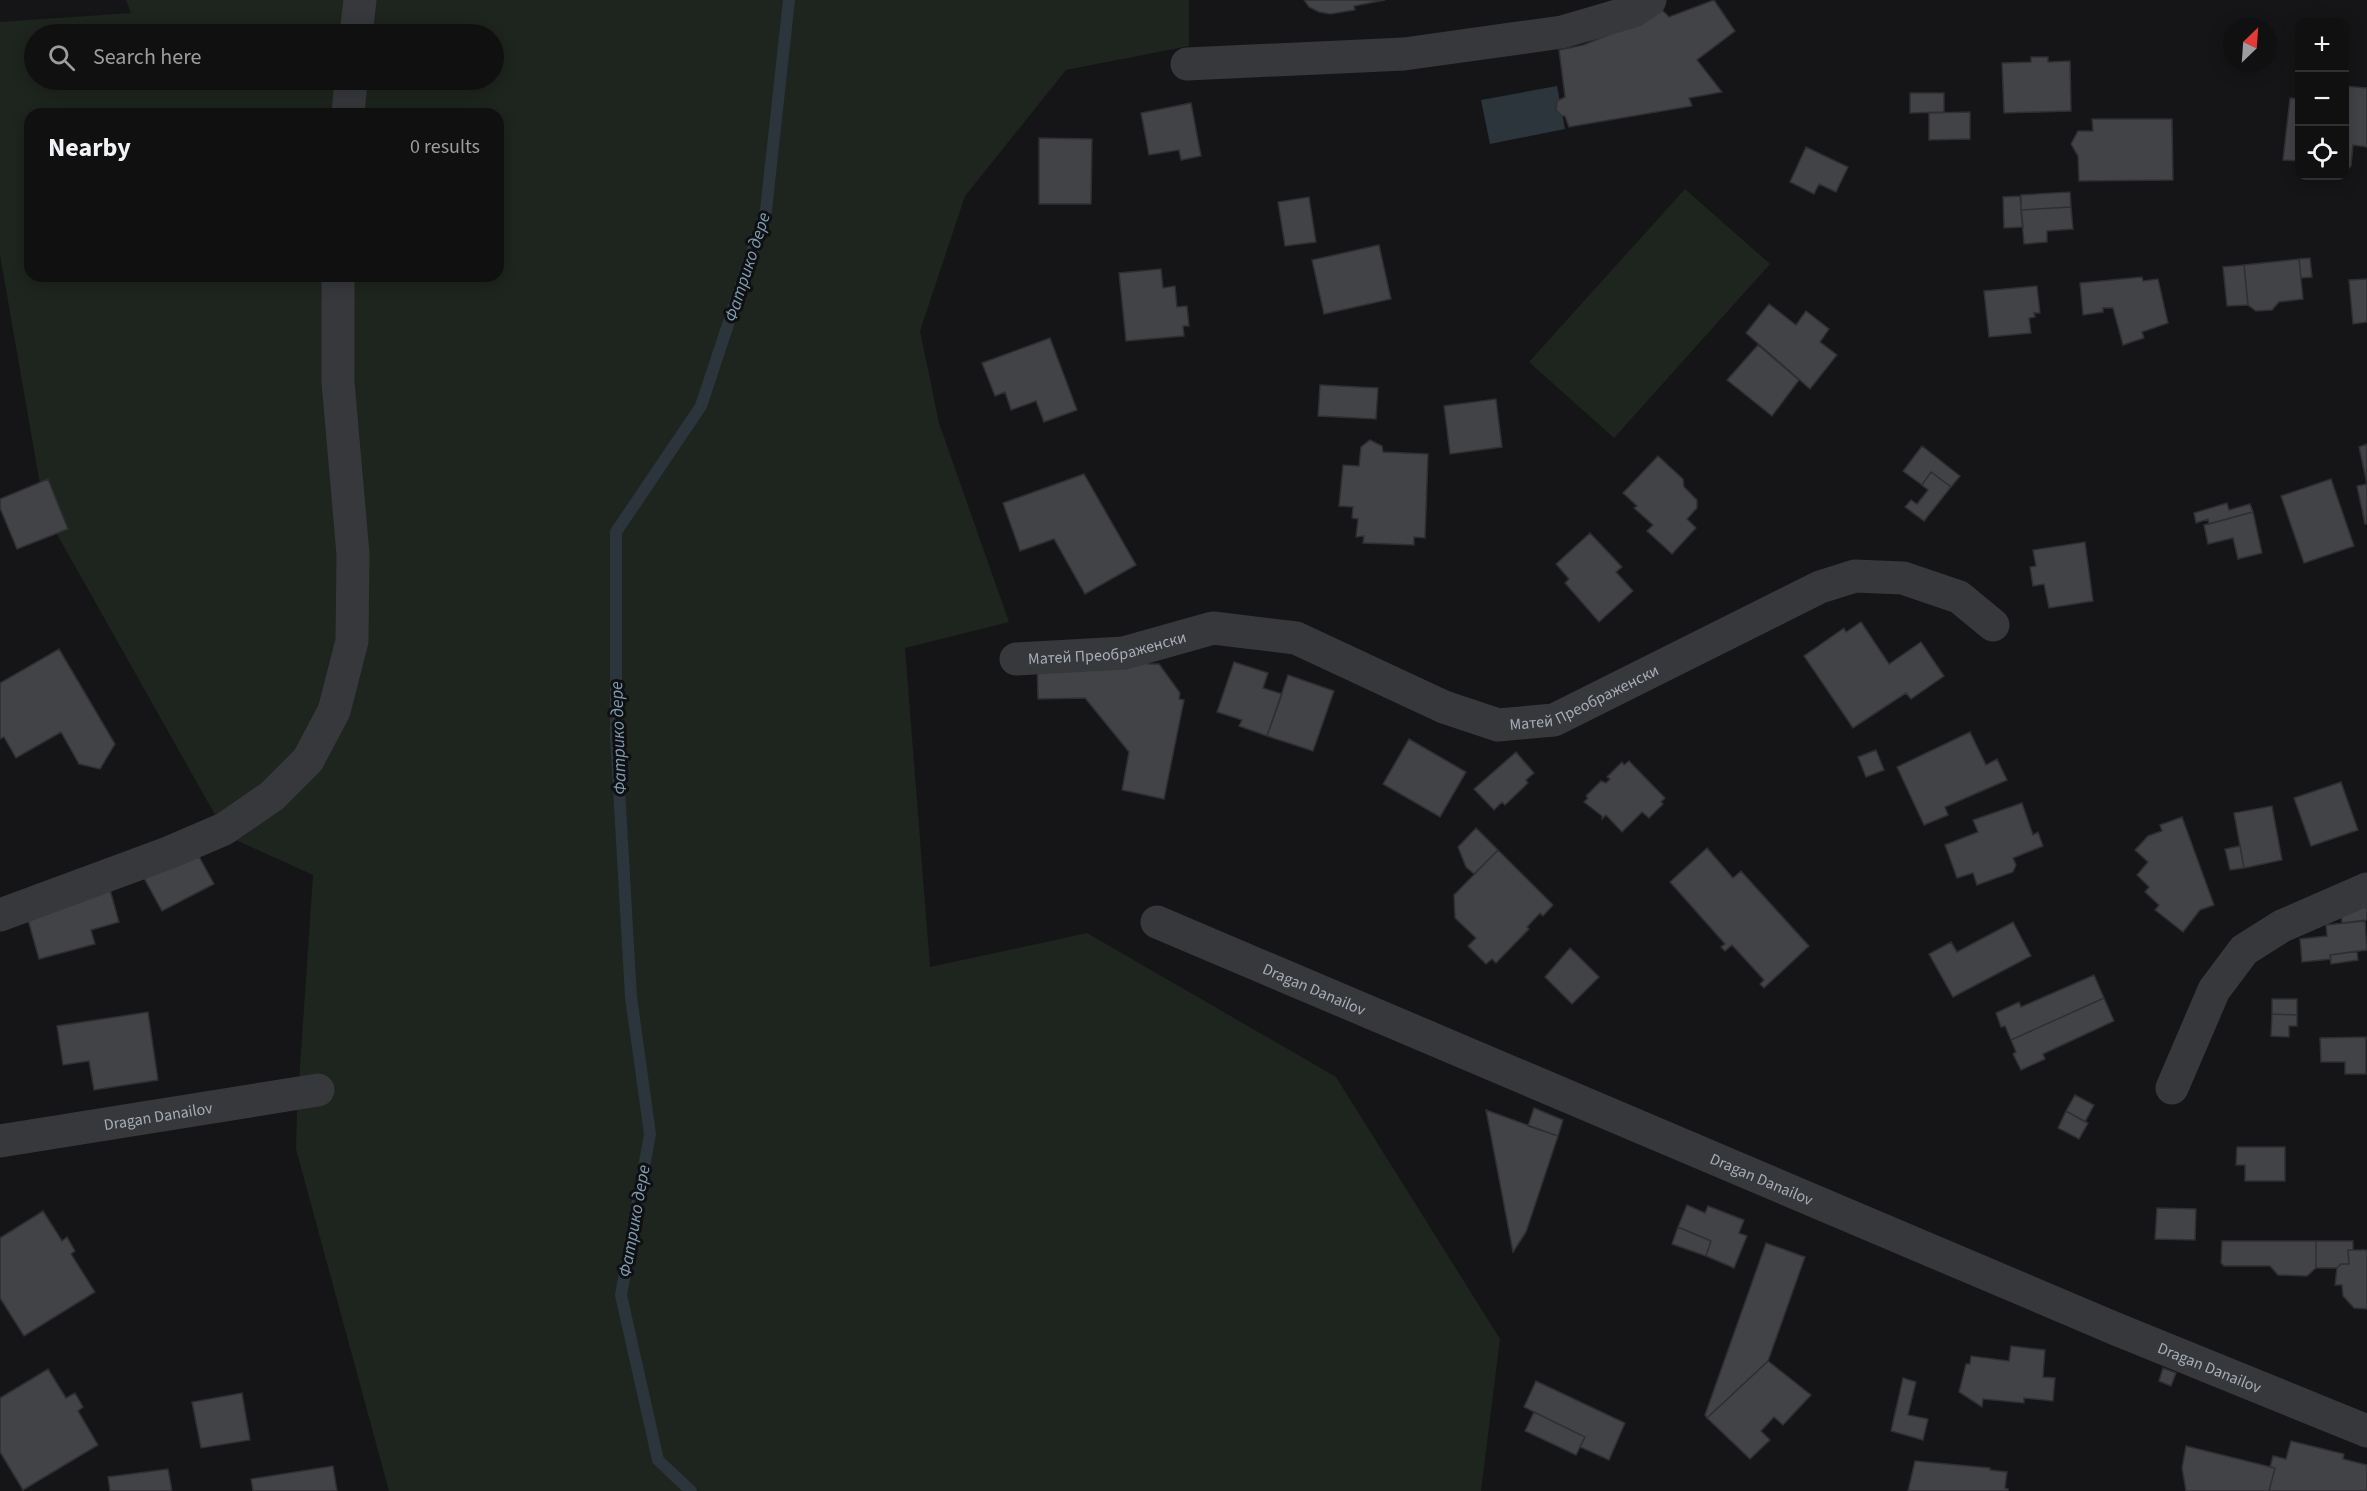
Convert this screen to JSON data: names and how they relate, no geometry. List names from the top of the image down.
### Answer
{
  "streets": {
    "street": ["Матей Преображенски", "Dragan Danailov"]
  },
  "water": ["Фатрико дере"],
  "north": "top right",
  "page": {
    "map_buttons": ["+", "−"],
    "search": "Search here",
    "heading": ["Nearby", "0 results"]
  }
}
